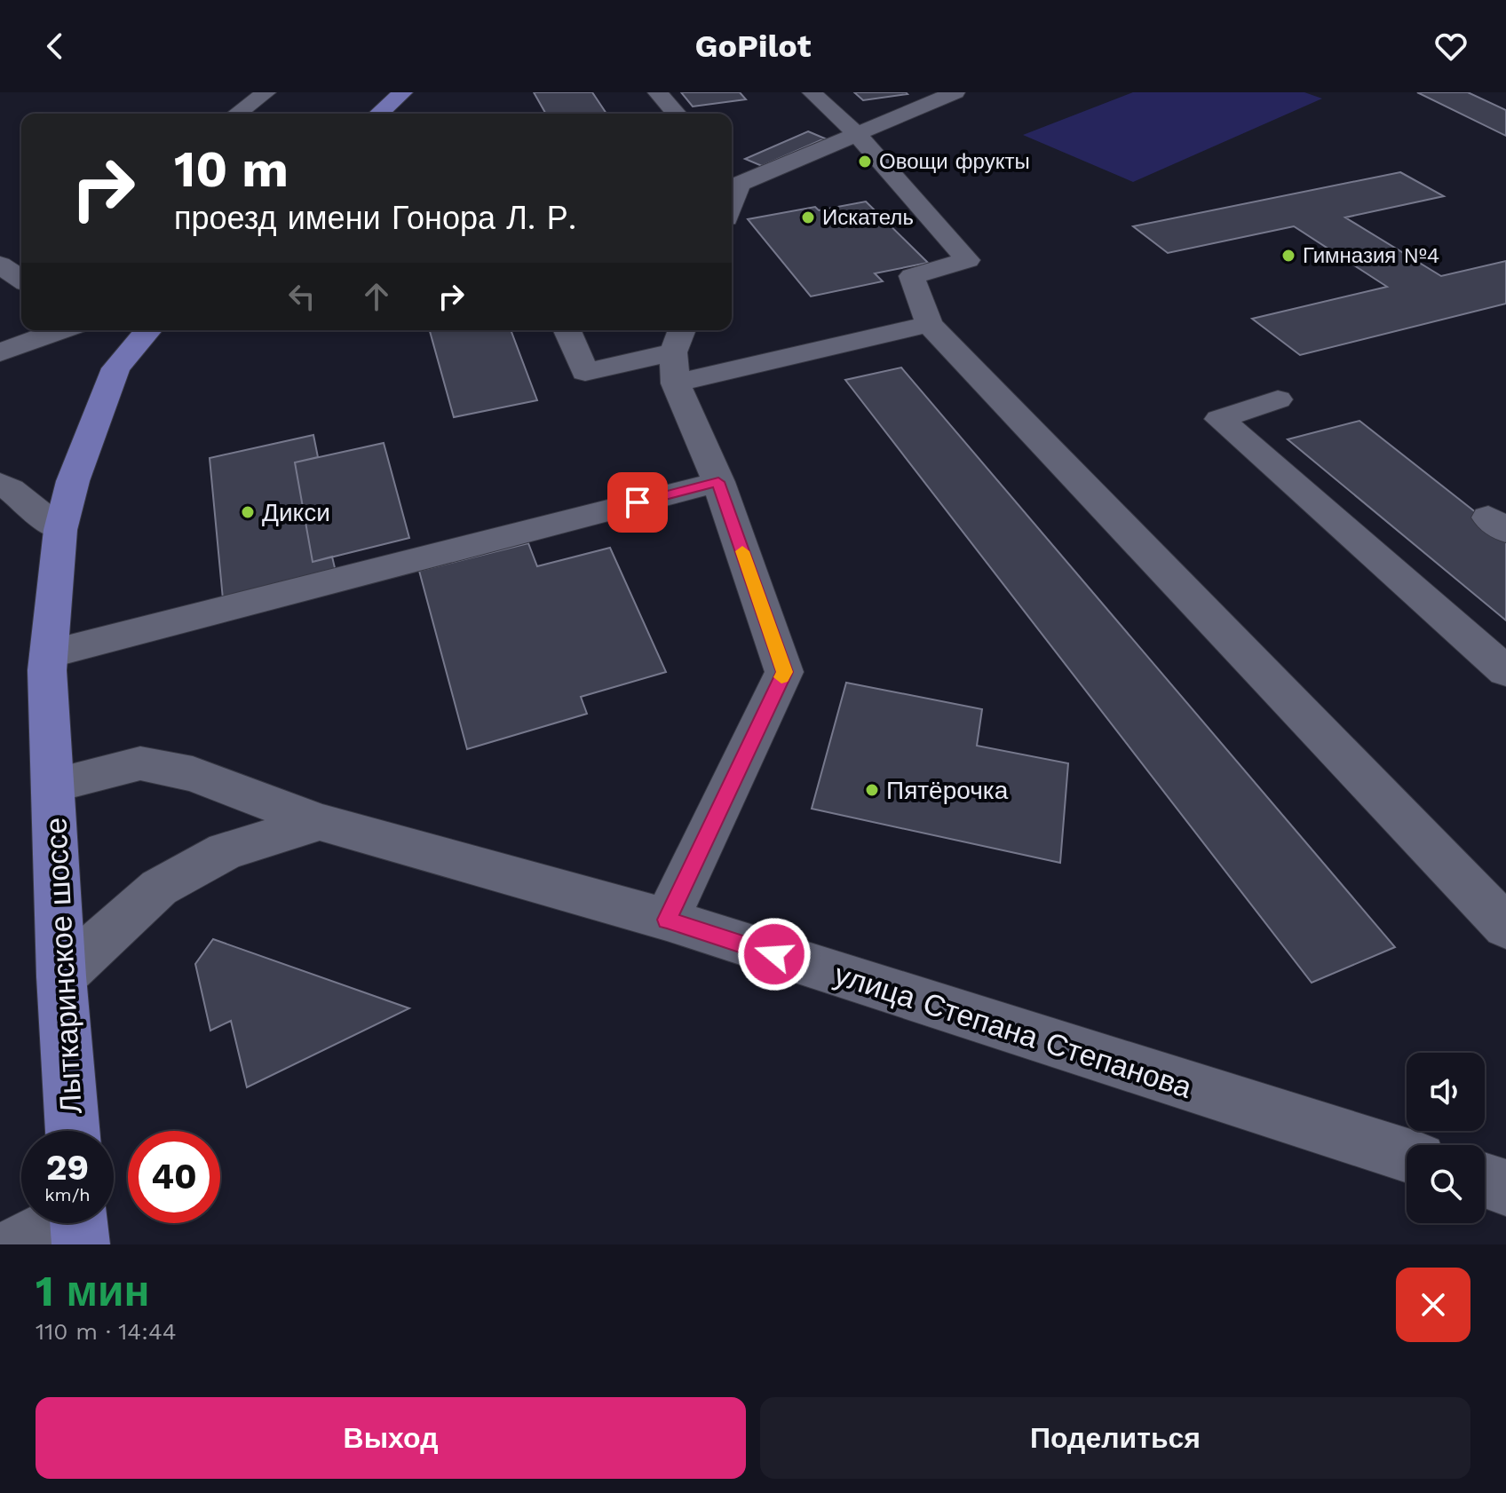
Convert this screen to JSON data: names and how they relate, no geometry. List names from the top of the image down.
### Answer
{
  "streets": {
    "main road": ["Лыткаринское шоссе"],
    "street": ["улица Степана Степанова"]
  },
  "crossings": [
    ["Лыткаринское шоссе", "улица Степана Степанова"]
  ],
  "places": [
    "Овощи фрукты",
    "Искатель",
    "Гимназия №4",
    "Дикси",
    "Пятёрочка"
  ],
  "page": {
    "header": "GoPilot",
    "turn": ["10 m", "проезд имени Гонора Л. Р."],
    "speed": "29 km/h",
    "limit": "40",
    "heading": ["1 мин", "110 m · 14:44"],
    "buttons": ["Выход", "Поделиться"]
  }
}
